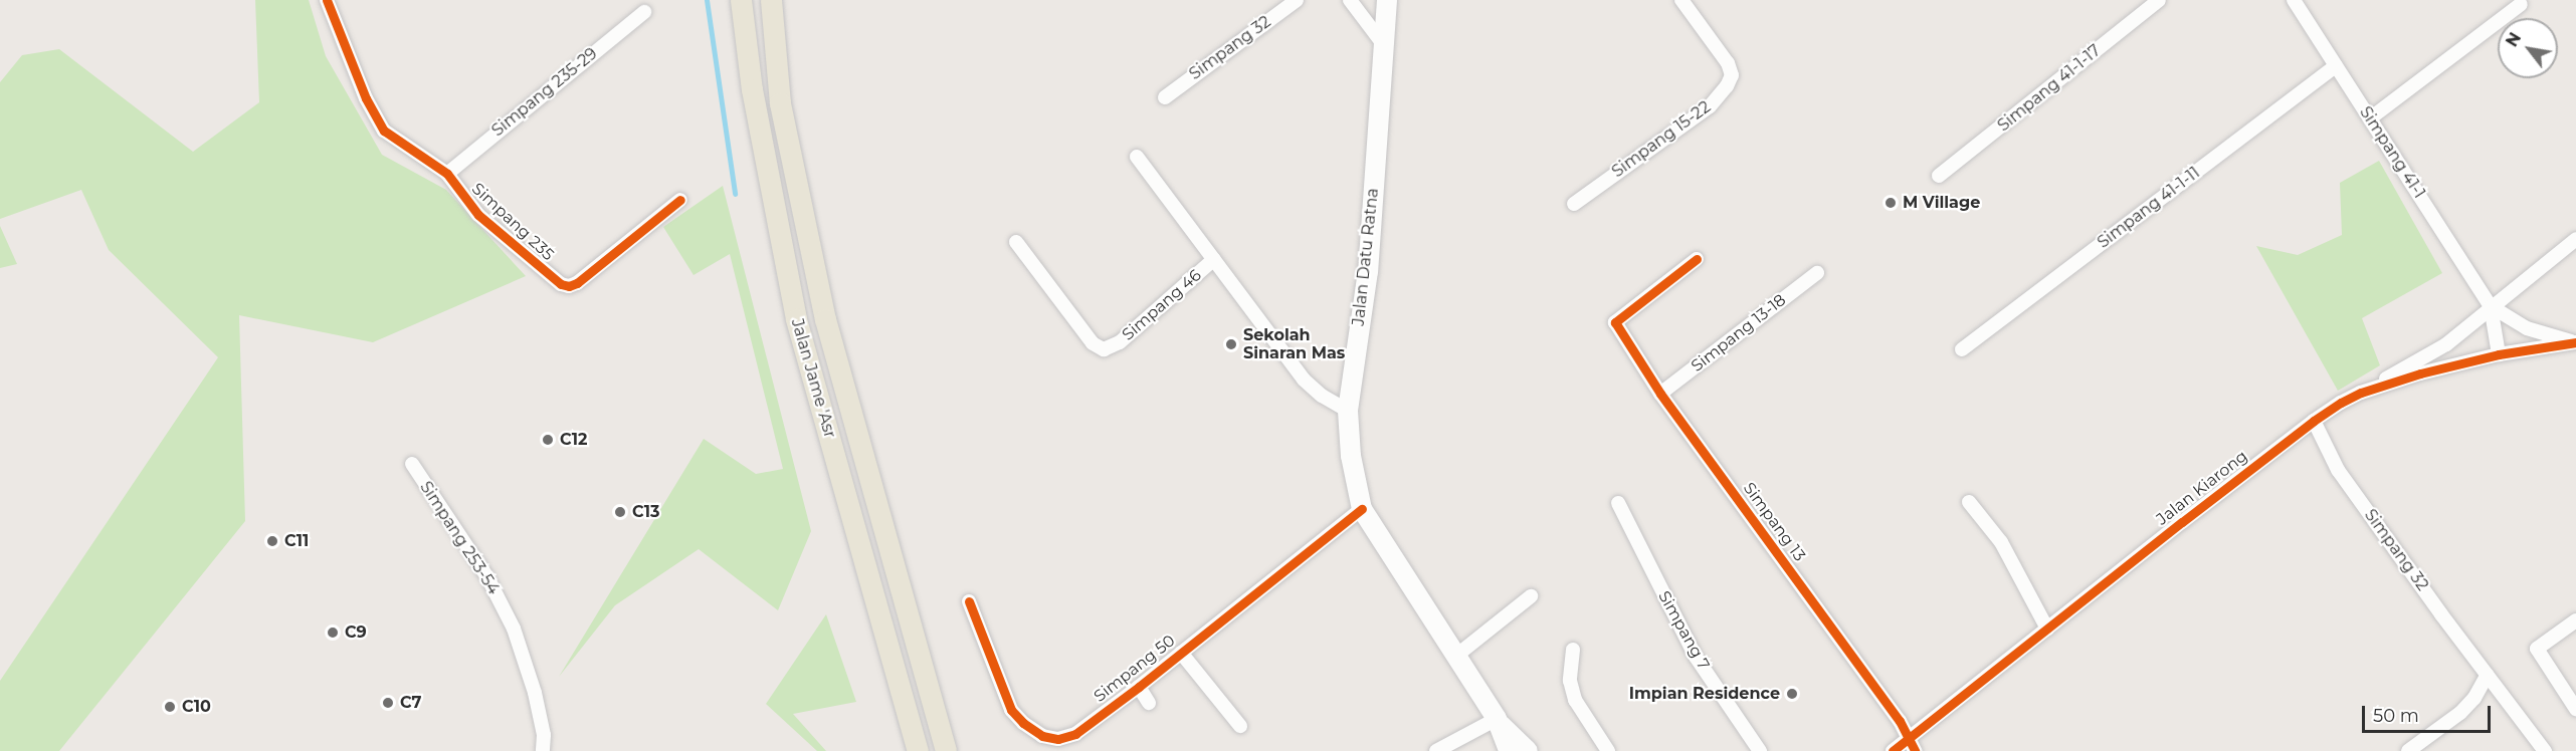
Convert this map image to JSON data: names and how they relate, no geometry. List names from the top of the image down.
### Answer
{
  "streets": {
    "main road": ["Jalan Datu Ratna", "Jalan Jame 'Asr"],
    "street": [
      "Simpang 32",
      "Simpang 41-1-17",
      "Simpang 235-29",
      "Simpang 15-22",
      "Simpang 41-1",
      "Simpang 41-1-11",
      "Simpang 235",
      "Simpang 46",
      "Simpang 13-18",
      "Jalan Kiarong",
      "Simpang 13",
      "Simpang 253-54",
      "Simpang 7",
      "Simpang 50"
    ]
  },
  "crossings": [
    ["Simpang 32", "Jalan Kiarong"],
    ["Simpang 235-29", "Simpang 235"],
    ["Simpang 41-1", "Simpang 41-1-11"],
    ["Simpang 41-1", "Jalan Kiarong"],
    ["Jalan Datu Ratna", "Simpang 46"],
    ["Jalan Datu Ratna", "Simpang 50"],
    ["Simpang 13-18", "Simpang 13"],
    ["Jalan Kiarong", "Simpang 13"]
  ],
  "places": [
    "M Village",
    "Sekolah Sinaran Mas",
    "C12",
    "C13",
    "C11",
    "C9",
    "Impian Residence",
    "C7",
    "C10"
  ],
  "scale_bar": "50 m",
  "north": "top left"
}
